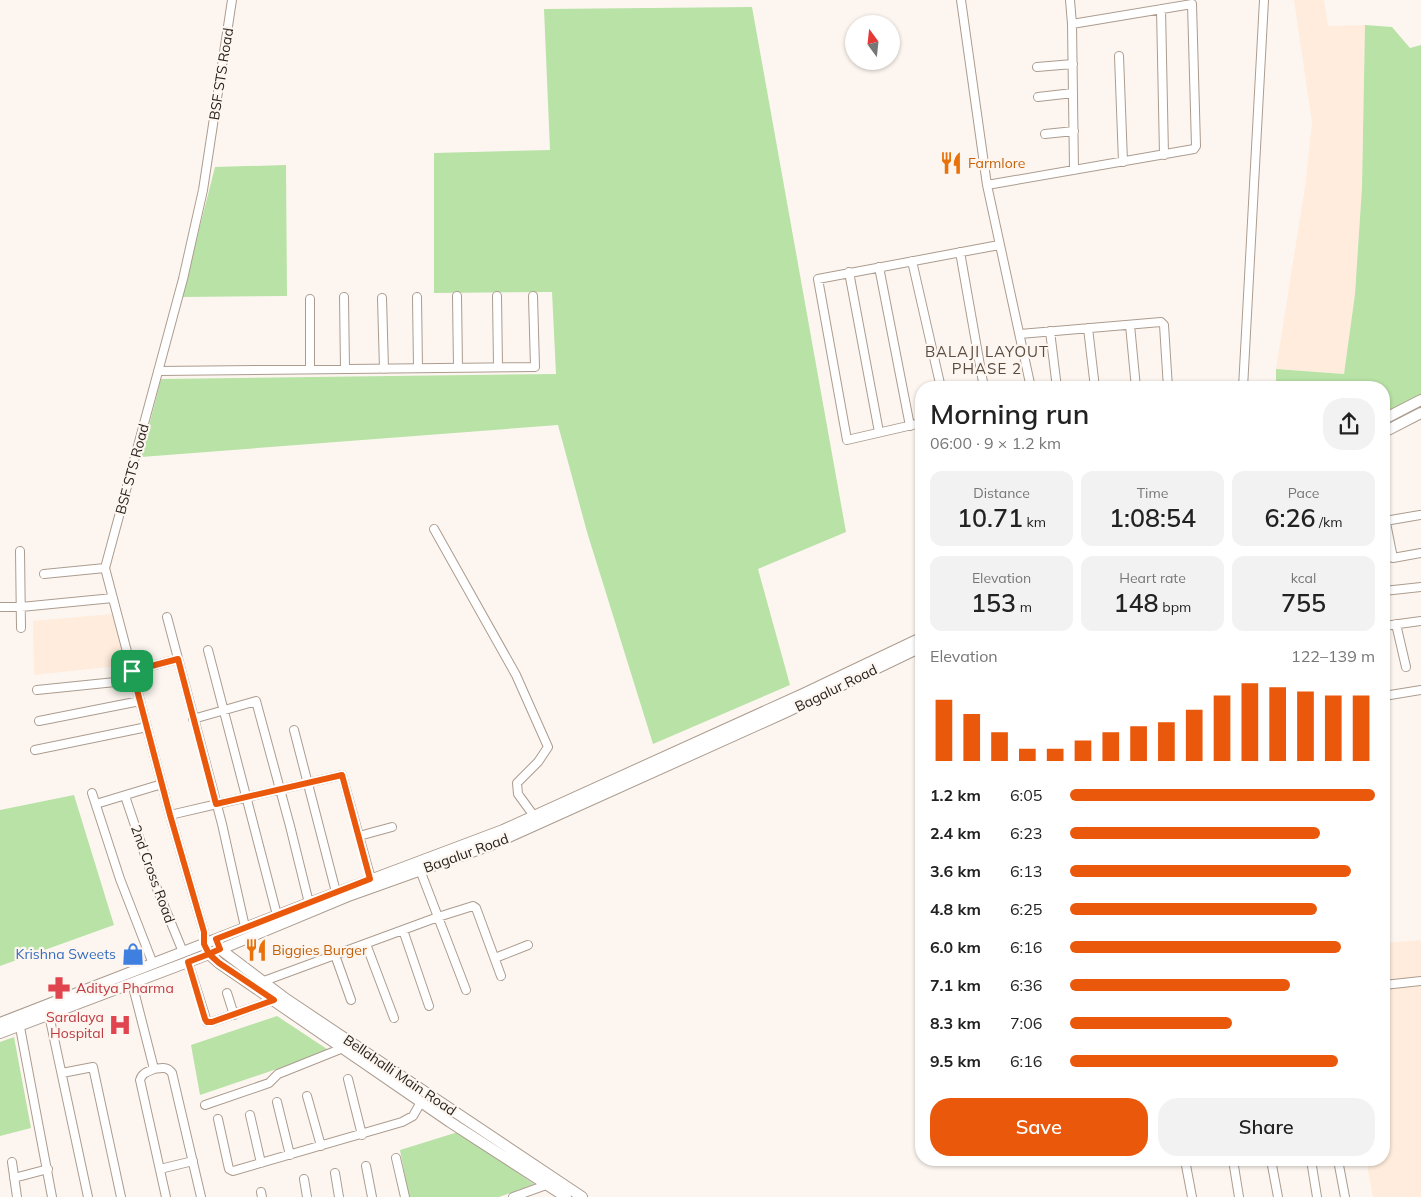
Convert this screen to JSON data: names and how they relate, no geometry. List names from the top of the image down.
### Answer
{
  "streets": {
    "main road": ["Bagalur Road", "Bellahalli Main Road"],
    "street": ["BSF STS Road", "2nd Cross Road"]
  },
  "crossings": [
    ["BSF STS Road", "Bagalur Road"],
    ["Bagalur Road", "2nd Cross Road"],
    ["Bagalur Road", "Bellahalli Main Road"]
  ],
  "districts": ["BALAJI LAYOUT PHASE 2"],
  "places": {
    "restaurant": ["Farmlore", "Biggies Burger"],
    "shop": ["Krishna Sweets"],
    "pharmacy": ["Aditya Pharma"],
    "hospital": ["Saralaya Hospital"]
  },
  "north": "top",
  "page": {
    "heading": ["Morning run", "06:00 · 9 × 1.2 km"],
    "stats": [
      ["Distance", "10.71 km"],
      ["Time", "1:08:54"],
      ["Pace", "6:26 /km"],
      ["Elevation", "153 m"],
      ["Heart rate", "148 bpm"],
      ["kcal", "755"]
    ],
    "chart": ["Elevation", "122–139 m"],
    "list": [
      {
        "name": "1.2 km",
        "note": "6:05"
      },
      {
        "name": "2.4 km",
        "note": "6:23"
      },
      {
        "name": "3.6 km",
        "note": "6:13"
      },
      {
        "name": "4.8 km",
        "note": "6:25"
      },
      {
        "name": "6.0 km",
        "note": "6:16"
      },
      {
        "name": "7.1 km",
        "note": "6:36"
      },
      {
        "name": "8.3 km",
        "note": "7:06"
      },
      {
        "name": "9.5 km",
        "note": "6:16"
      }
    ],
    "buttons": ["Save", "Share"]
  }
}
